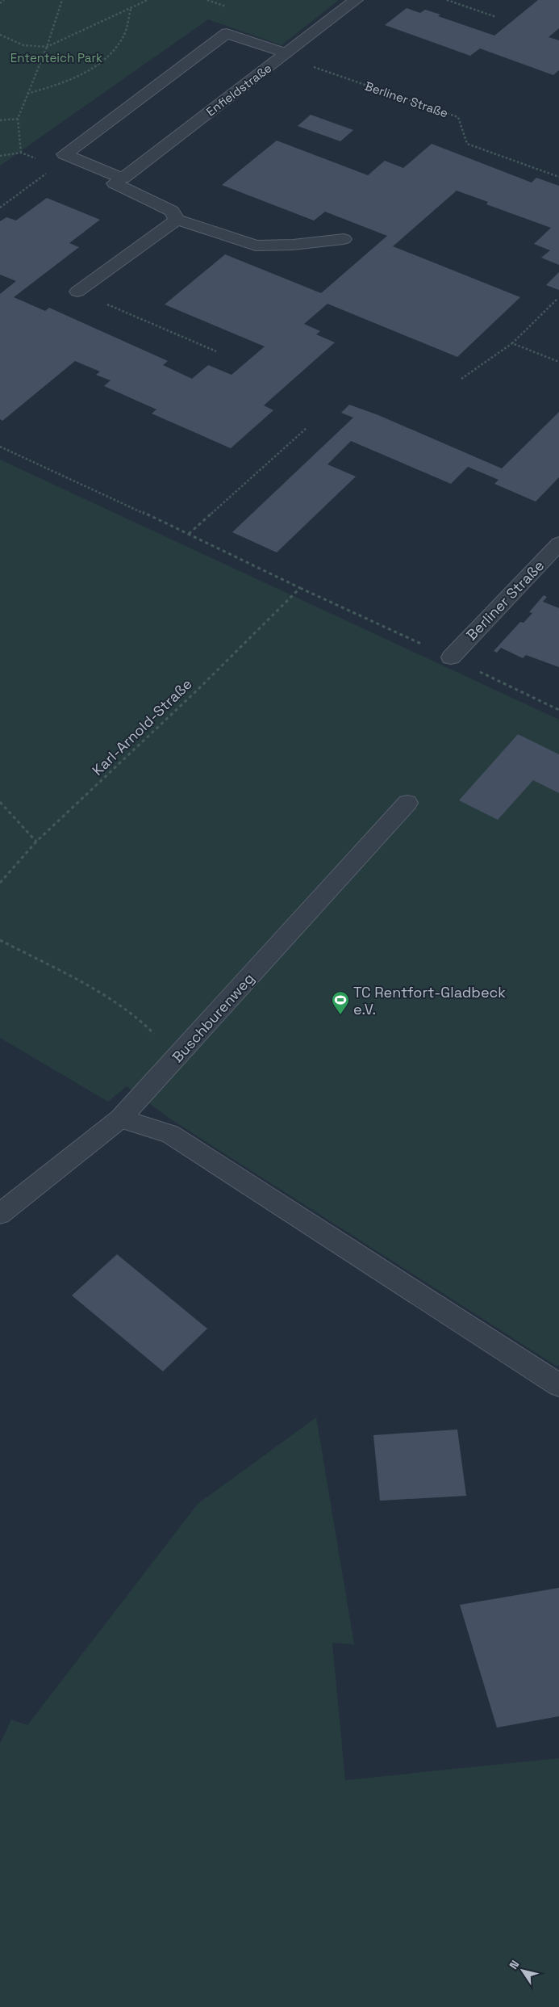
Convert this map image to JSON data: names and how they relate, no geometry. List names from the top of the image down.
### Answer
{
  "streets": {
    "street": ["Enfieldstraße", "Berliner Straße", "Buschburenweg"],
    "path": ["Karl-Arnold-Straße"]
  },
  "crossings": [
    ["Enfieldstraße", "Berliner Straße"]
  ],
  "parks": ["Ententeich Park"],
  "places": {
    "sports": ["TC Rentfort-Gladbeck e.V."]
  },
  "north": "top left"
}
